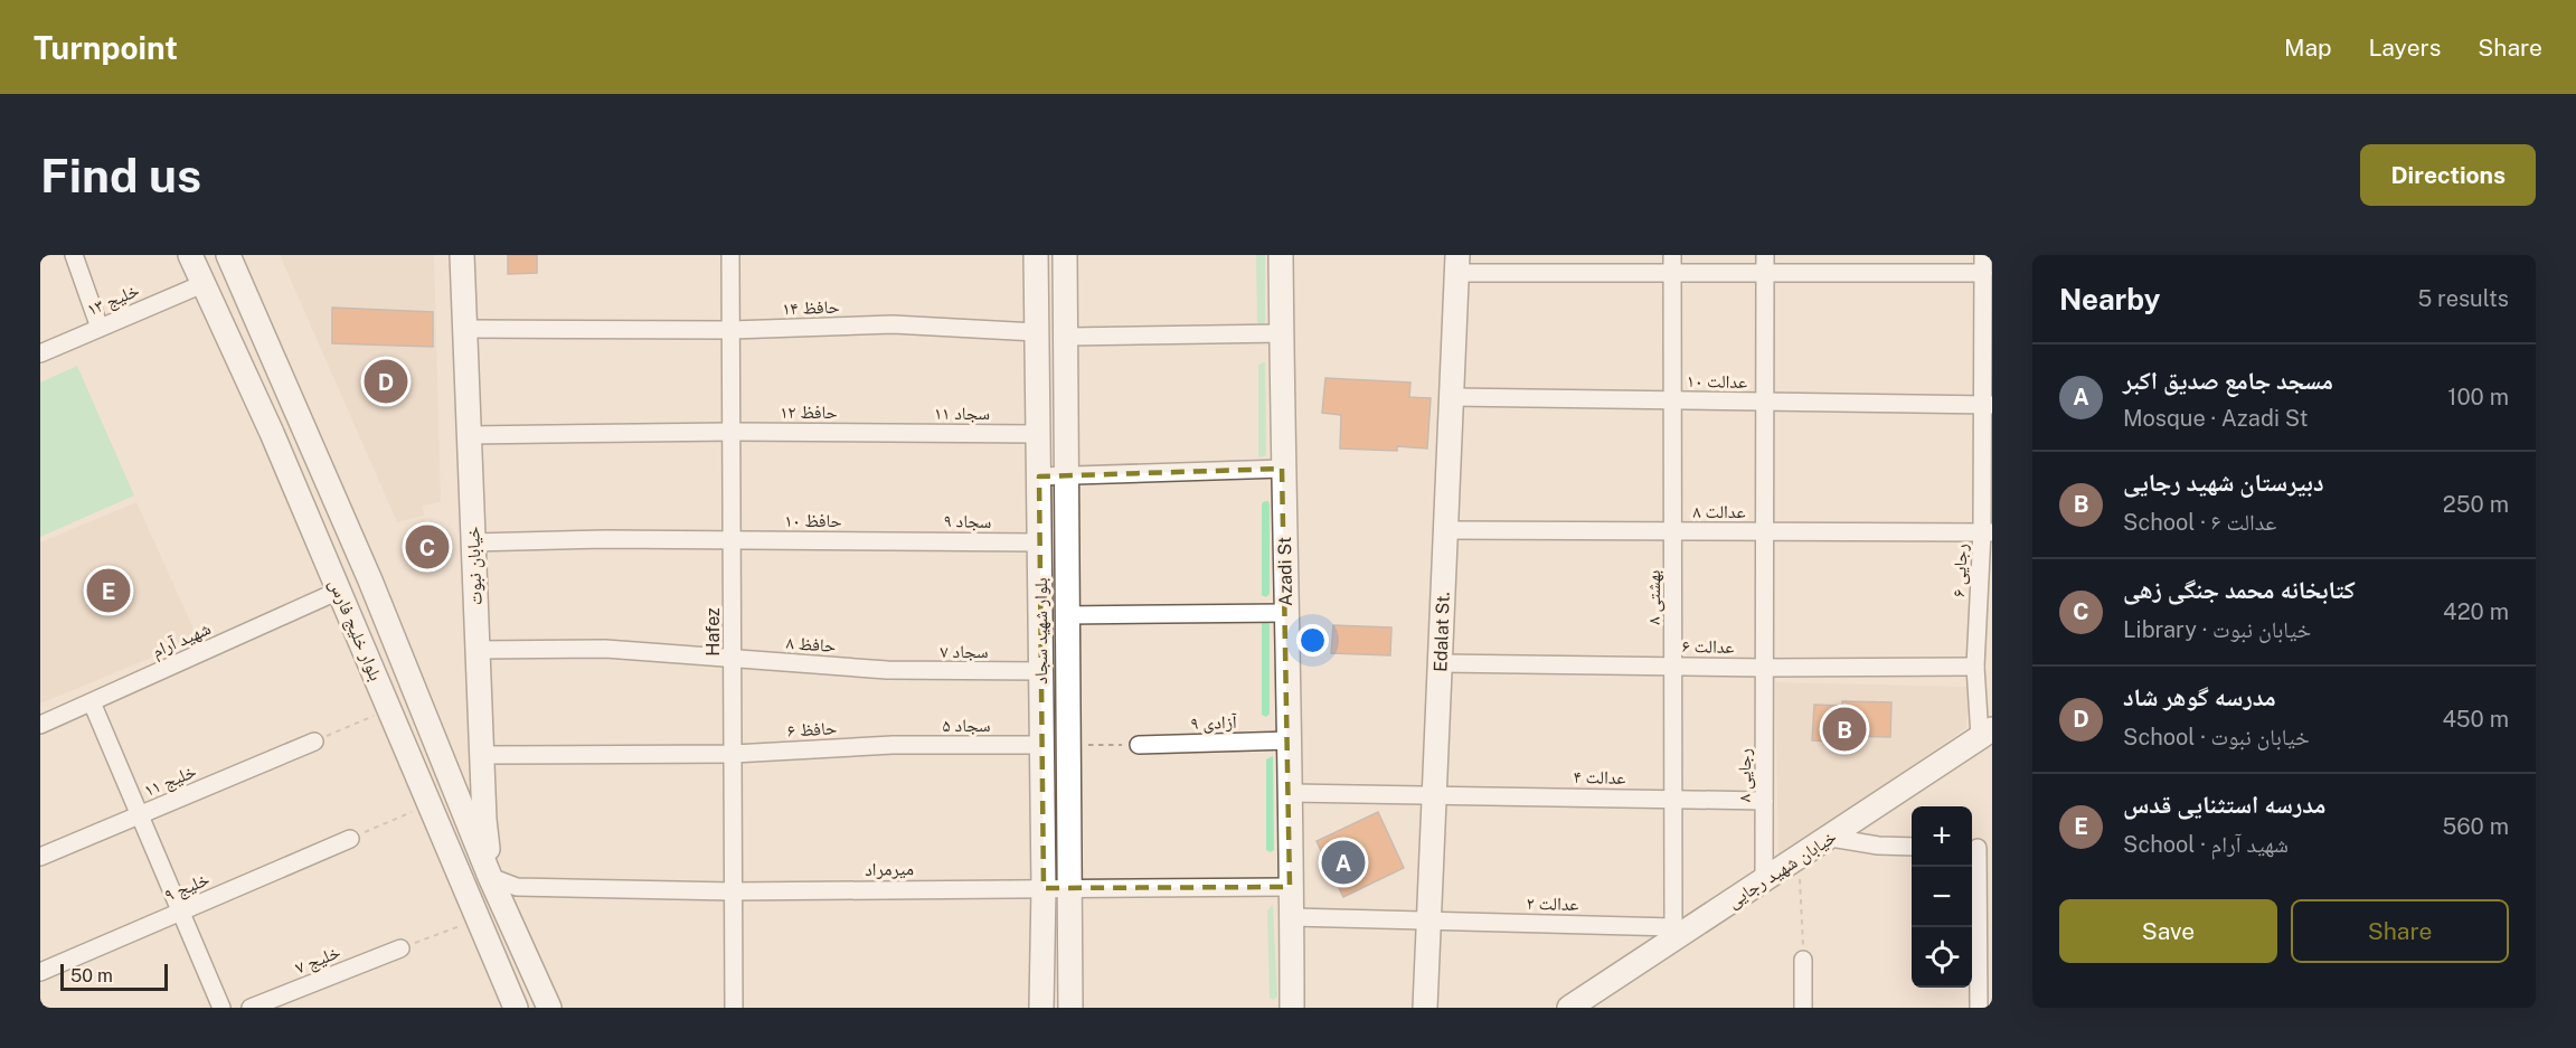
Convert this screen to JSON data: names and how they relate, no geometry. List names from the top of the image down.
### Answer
{
  "streets": {
    "main road": [
      "خیابان نبوت",
      "Azadi St",
      "بلوار خلیج فارس",
      "بلوار شهید سجاد",
      "Edalat St.",
      "خیابان شهید رجایی"
    ],
    "street": [
      "خلیج ۱۳",
      "حافظ ۱۴",
      "عدالت ۱۰",
      "حافظ ۱۲",
      "سجاد ۱۱",
      "عدالت ۸",
      "حافظ ۱۰",
      "سجاد ۹",
      "رجایی ۶",
      "بهشتی ۸",
      "Hafez",
      "شهید آرام",
      "حافظ ۸",
      "عدالت ۶",
      "سجاد ۷",
      "آزادی ۹",
      "سجاد ۵",
      "حافظ ۶",
      "رجایی ۸",
      "عدالت ۴",
      "خلیج ۱۱",
      "میرمراد",
      "خلیج ۹",
      "عدالت ۲",
      "خلیج ۷"
    ]
  },
  "crossings": [
    ["خلیج ۱۳", "بلوار خلیج فارس"],
    ["حافظ ۱۴", "خیابان نبوت"],
    ["حافظ ۱۴", "بلوار شهید سجاد"],
    ["حافظ ۱۴", "Hafez"],
    ["عدالت ۱۰", "رجایی ۶"],
    ["عدالت ۱۰", "بهشتی ۸"],
    ["عدالت ۱۰", "Edalat St."],
    ["عدالت ۱۰", "رجایی ۸"],
    ["حافظ ۱۲", "سجاد ۱۱"],
    ["حافظ ۱۲", "خیابان نبوت"],
    ["حافظ ۱۲", "Hafez"],
    ["سجاد ۱۱", "بلوار شهید سجاد"],
    ["عدالت ۸", "رجایی ۶"],
    ["عدالت ۸", "بهشتی ۸"],
    ["عدالت ۸", "Edalat St."],
    ["عدالت ۸", "رجایی ۸"],
    ["حافظ ۱۰", "سجاد ۹"],
    ["حافظ ۱۰", "خیابان نبوت"],
    ["حافظ ۱۰", "Hafez"],
    ["سجاد ۹", "بلوار شهید سجاد"],
    ["خیابان نبوت", "حافظ ۸"],
    ["خیابان نبوت", "حافظ ۶"],
    ["خیابان نبوت", "میرمراد"],
    ["رجایی ۶", "عدالت ۶"],
    ["رجایی ۶", "خیابان شهید رجایی"],
    ["Azadi St", "آزادی ۹"],
    ["Azadi St", "عدالت ۴"],
    ["Azadi St", "میرمراد"],
    ["Azadi St", "عدالت ۲"],
    ["بهشتی ۸", "عدالت ۶"],
    ["بهشتی ۸", "عدالت ۴"],
    ["بهشتی ۸", "خیابان شهید رجایی"],
    ["بهشتی ۸", "عدالت ۲"],
    ["بلوار خلیج فارس", "شهید آرام"],
    ["بلوار شهید سجاد", "سجاد ۷"],
    ["بلوار شهید سجاد", "سجاد ۵"],
    ["بلوار شهید سجاد", "میرمراد"],
    ["Hafez", "حافظ ۸"],
    ["Hafez", "حافظ ۶"],
    ["Hafez", "میرمراد"],
    ["Edalat St.", "عدالت ۶"],
    ["Edalat St.", "عدالت ۴"],
    ["Edalat St.", "عدالت ۲"],
    ["حافظ ۸", "سجاد ۷"],
    ["عدالت ۶", "رجایی ۸"],
    ["سجاد ۵", "حافظ ۶"],
    ["رجایی ۸", "عدالت ۴"],
    ["رجایی ۸", "خیابان شهید رجایی"],
    ["خیابان شهید رجایی", "عدالت ۲"]
  ],
  "scale_bar": "50 m",
  "page": {
    "header": "Turnpoint",
    "nav": ["Map", "Layers", "Share"],
    "buttons": [
      "Directions",
      ["Save", "Share"]
    ],
    "title": "Find us",
    "heading": ["Nearby", "5 results"],
    "list": [
      {
        "mark": "A",
        "name": "مسجد جامع صدیق اکبر",
        "note": "Mosque · Azadi St",
        "value": "100 m"
      },
      {
        "mark": "B",
        "name": "دبیرستان شهید رجایی",
        "note": "School · عدالت ۶",
        "value": "250 m"
      },
      {
        "mark": "C",
        "name": "کتابخانه محمد جنگی زهی",
        "note": "Library · خیابان نبوت",
        "value": "420 m"
      },
      {
        "mark": "D",
        "name": "مدرسه گوهر شاد",
        "note": "School · خیابان نبوت",
        "value": "450 m"
      },
      {
        "mark": "E",
        "name": "مدرسه استثنایی قدس",
        "note": "School · شهید آرام",
        "value": "560 m"
      }
    ],
    "pins": [
      "D",
      "C",
      "E",
      "B",
      "A"
    ],
    "map_buttons": ["+", "−"],
    "scale": "50 m"
  }
}
